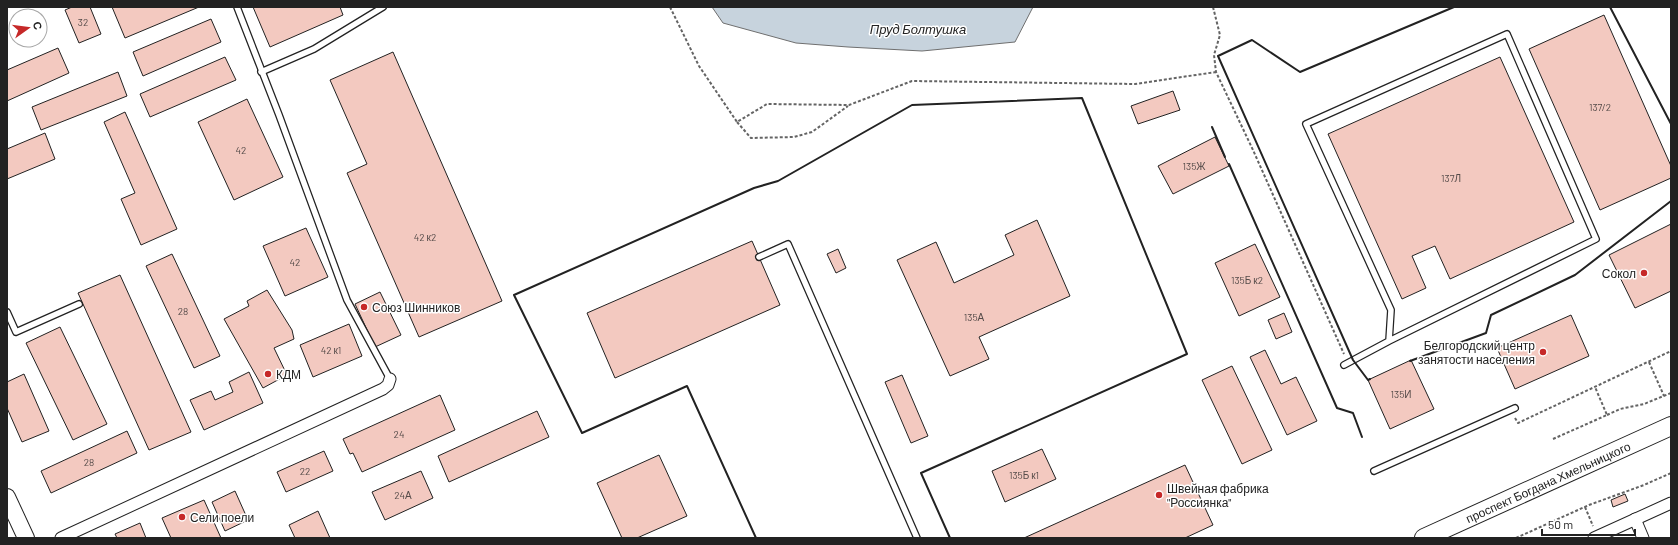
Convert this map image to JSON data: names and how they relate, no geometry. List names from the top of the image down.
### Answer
{
  "streets": {
    "main road": ["проспект Богдана Хмельницкого"]
  },
  "water": ["Пруд Болтушка"],
  "places": [
    "Сокол",
    "Союз Шинников",
    "Белгородский центр занятости населения",
    "КДМ",
    "Швейная фабрика \"Россиянка\"",
    "Сели поели"
  ],
  "house_numbers": [
    "32",
    "137/2",
    "42",
    "135Ж",
    "137Л",
    "42 к2",
    "42",
    "135Б к2",
    "28",
    "135А",
    "42 к1",
    "135И",
    "24",
    "28",
    "22",
    "135Б к1",
    "24А"
  ],
  "scale_bar": "50 m",
  "north": "right"
}
